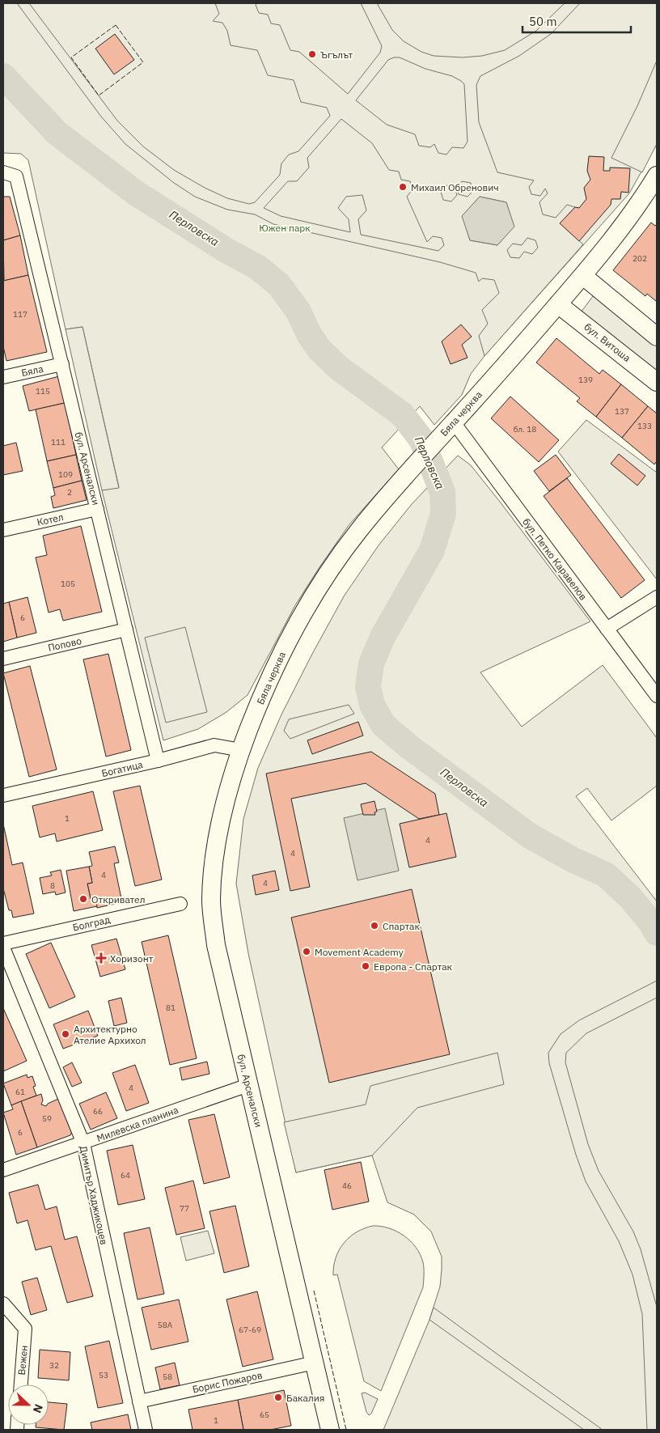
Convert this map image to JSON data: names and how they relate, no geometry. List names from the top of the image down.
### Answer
{
  "streets": {
    "street": [
      "бул. Витоша",
      "Бяла",
      "Бяла черква",
      "бул. Арсеналски",
      "Котел",
      "бул. Петко Каравелов",
      "Попово",
      "Богатица",
      "Болград",
      "Милевска планина",
      "Димитър Хаджикоцев",
      "Вежен",
      "Борис Пожаров"
    ]
  },
  "crossings": [
    ["бул. Витоша", "Бяла черква"],
    ["Бяла", "бул. Арсеналски"],
    ["Бяла черква", "бул. Арсеналски"],
    ["Бяла черква", "бул. Петко Каравелов"],
    ["Бяла черква", "Богатица"],
    ["бул. Арсеналски", "Котел"],
    ["бул. Арсеналски", "Попово"],
    ["бул. Арсеналски", "Богатица"],
    ["бул. Арсеналски", "Милевска планина"],
    ["бул. Арсеналски", "Борис Пожаров"],
    ["Милевска планина", "Димитър Хаджикоцев"],
    ["Димитър Хаджикоцев", "Борис Пожаров"]
  ],
  "water": ["Перловска"],
  "parks": ["Южен парк"],
  "places": {
    "other": [
      "Ъгълът",
      "Михаил Обренович",
      "Откривател",
      "Спартак",
      "Movement Academy",
      "Европа - Спартак",
      "Архитектурно Ателие Архихол",
      "Бакалия"
    ],
    "health": ["Хоризонт"]
  },
  "house_numbers": [
    "202",
    "117",
    "139",
    "115",
    "137",
    "133",
    "бл. 18",
    "111",
    "109",
    "2",
    "105",
    "6",
    "1",
    "4",
    "4",
    "4",
    "4",
    "8",
    "81",
    "4",
    "61",
    "66",
    "59",
    "6",
    "64",
    "46",
    "77",
    "58А",
    "67-69",
    "32",
    "53",
    "58",
    "65",
    "1"
  ],
  "scale_bar": "50 m",
  "north": "right"
}
